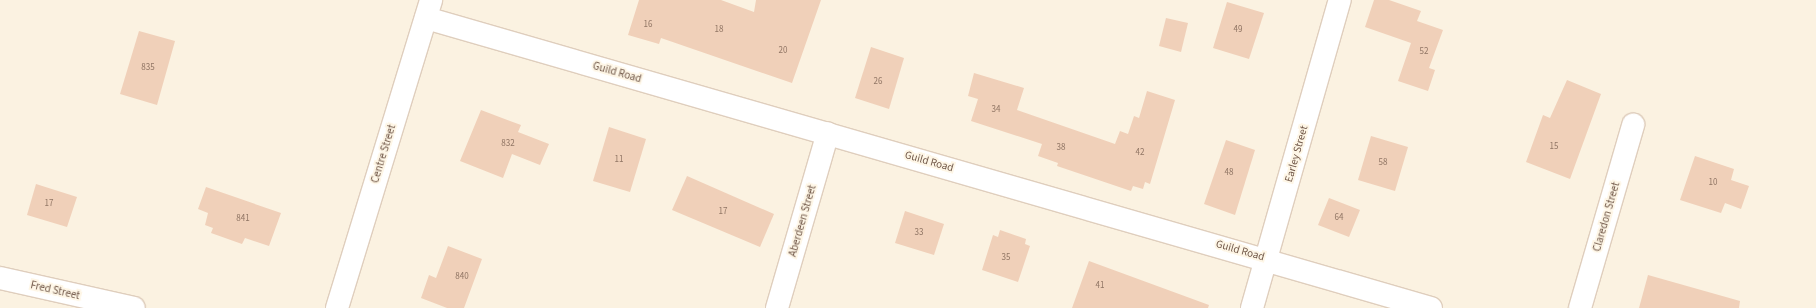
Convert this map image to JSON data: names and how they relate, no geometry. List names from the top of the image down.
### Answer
{
  "streets": {
    "street": [
      "Guild Road",
      "Centre Street",
      "Earley Street",
      "Claredon Street",
      "Aberdeen Street",
      "Fred Street"
    ]
  },
  "crossings": [
    ["Guild Road", "Centre Street"],
    ["Guild Road", "Earley Street"],
    ["Guild Road", "Aberdeen Street"]
  ],
  "house_numbers": [
    "16",
    "18",
    "49",
    "20",
    "52",
    "835",
    "26",
    "34",
    "832",
    "15",
    "38",
    "42",
    "11",
    "58",
    "48",
    "10",
    "17",
    "17",
    "64",
    "841",
    "33",
    "35",
    "840",
    "41"
  ]
}
